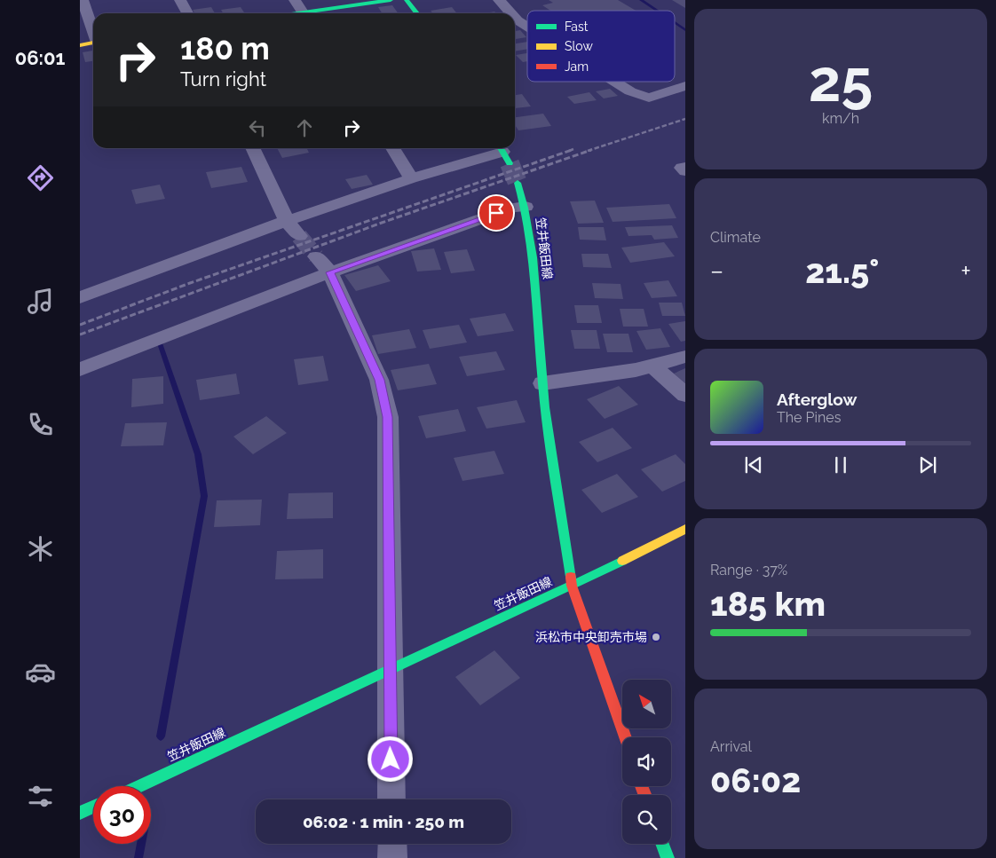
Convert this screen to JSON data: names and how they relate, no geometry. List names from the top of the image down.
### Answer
{
  "streets": {
    "main road": ["笠井飯田線"]
  },
  "places": ["浜松市中央卸売市場"],
  "legend": ["Fast", "Slow", "Jam"],
  "north": "top left",
  "page": {
    "tabs": "06:01",
    "tile": [
      ["25", "km/h"],
      "Climate",
      ["Range · 37%", "185 km"],
      ["Arrival", "06:02"]
    ],
    "turn": ["180 m", "Turn right"],
    "heat": ["−", "21.5°", "+"],
    "song": ["Afterglow", "The Pines"],
    "limit": "30",
    "trip": "06:02 · 1 min · 250 m"
  }
}
